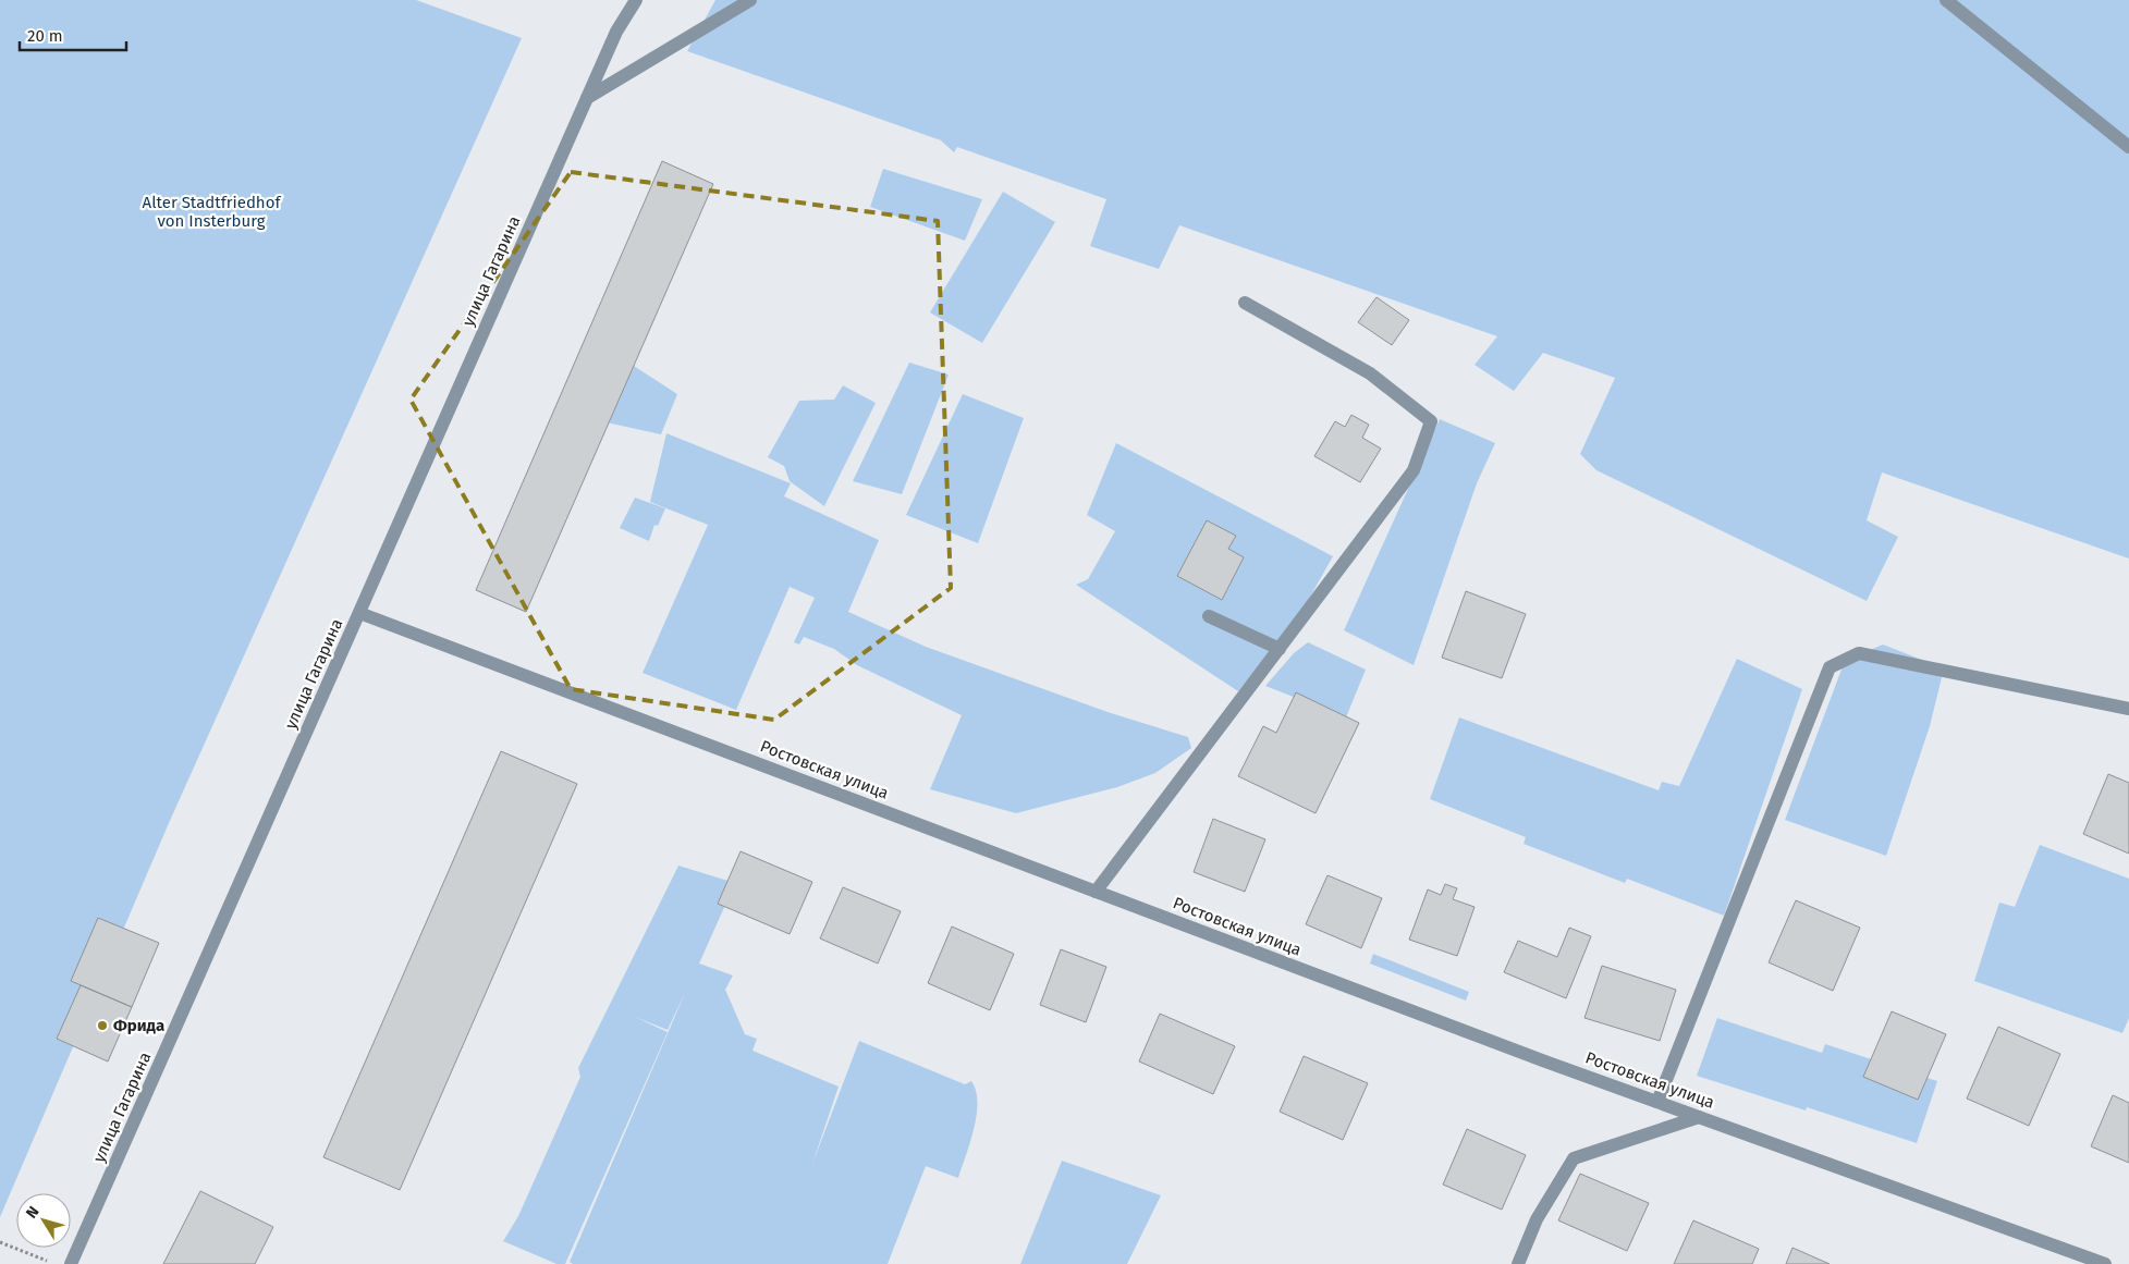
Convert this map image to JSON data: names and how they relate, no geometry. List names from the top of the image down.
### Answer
{
  "streets": {
    "street": ["улица Гагарина", "Ростовская улица"]
  },
  "crossings": [
    ["улица Гагарина", "Ростовская улица"]
  ],
  "parks": ["Alter Stadtfriedhof von Insterburg"],
  "places": ["Фрида"],
  "scale_bar": "20 m",
  "north": "top left"
}
